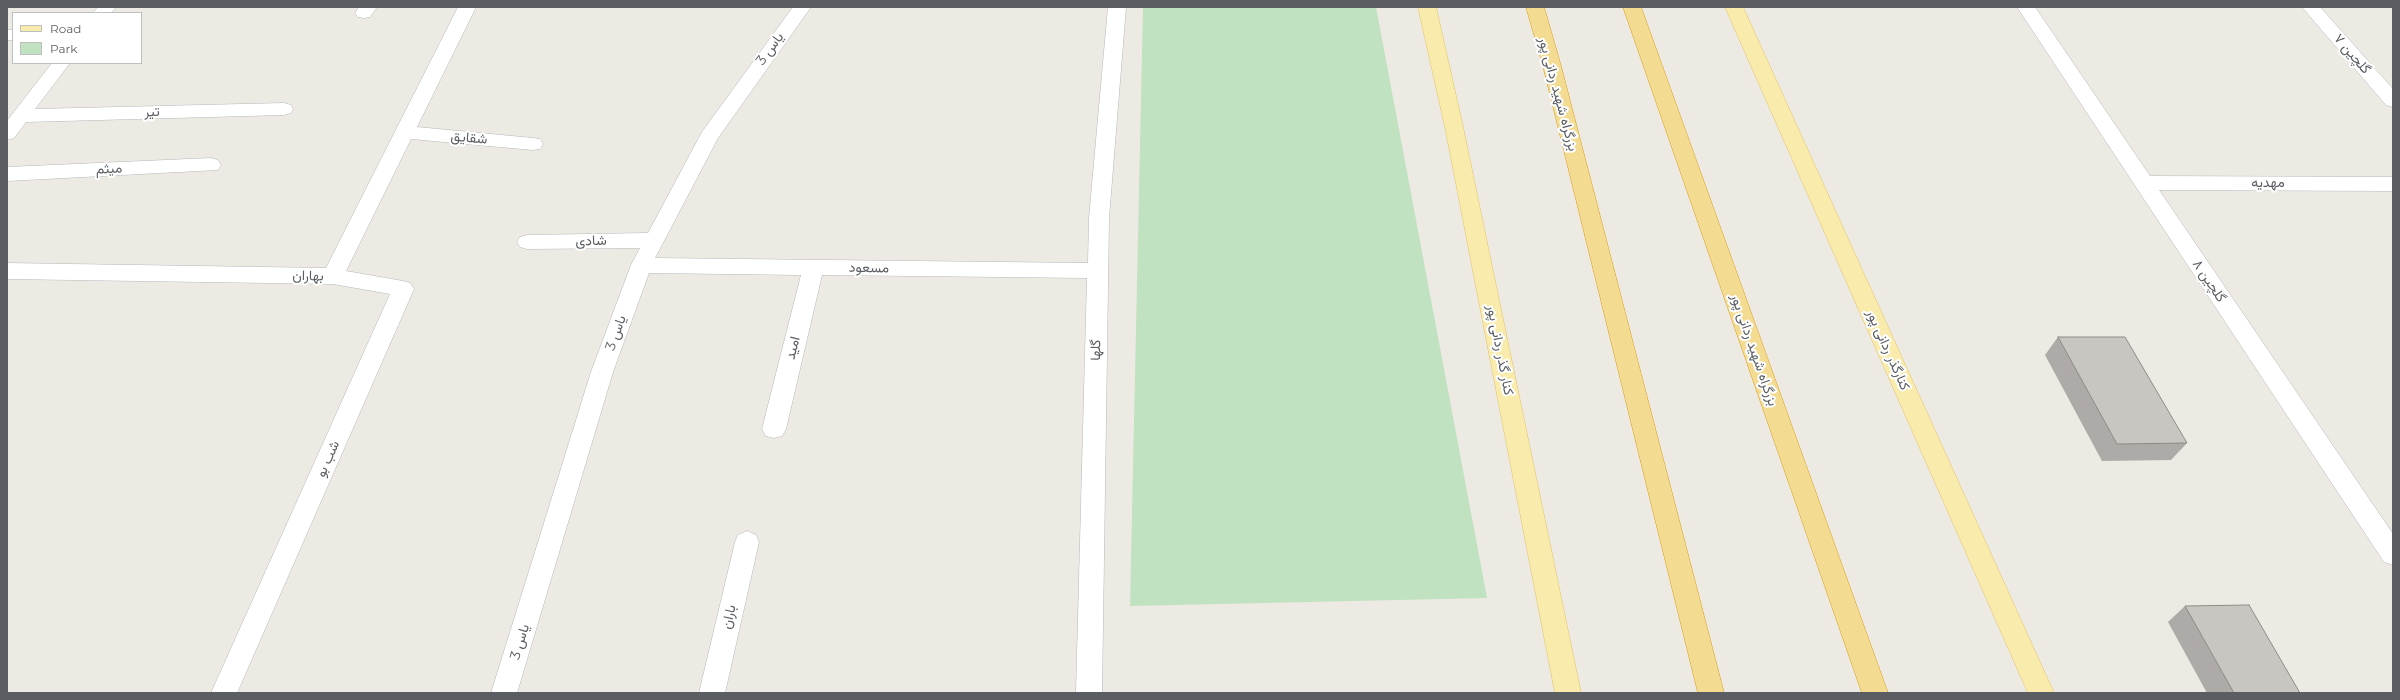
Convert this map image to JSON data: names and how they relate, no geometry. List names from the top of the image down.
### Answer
{
  "streets": {
    "highway": ["بزرگراه شهید ردانی پور"],
    "main road": ["کنار گذر ردانی پور", "کنارگذر ردانی پور"],
    "street": [
      "یاس 3",
      "گلچین ۷",
      "تیر",
      "شقایق",
      "میثم",
      "مهدیه",
      "شادی",
      "مسعود",
      "بهاران",
      "گلچین ۸",
      "امید",
      "گلها",
      "شب بو",
      "باران"
    ]
  },
  "crossings": [
    ["یاس 3", "شادی"],
    ["یاس 3", "مسعود"],
    ["شقایق", "بهاران"],
    ["مهدیه", "گلچین ۸"],
    ["مسعود", "امید"],
    ["مسعود", "گلها"],
    ["بهاران", "شب بو"]
  ],
  "legend": ["Road", "Park"]
}
